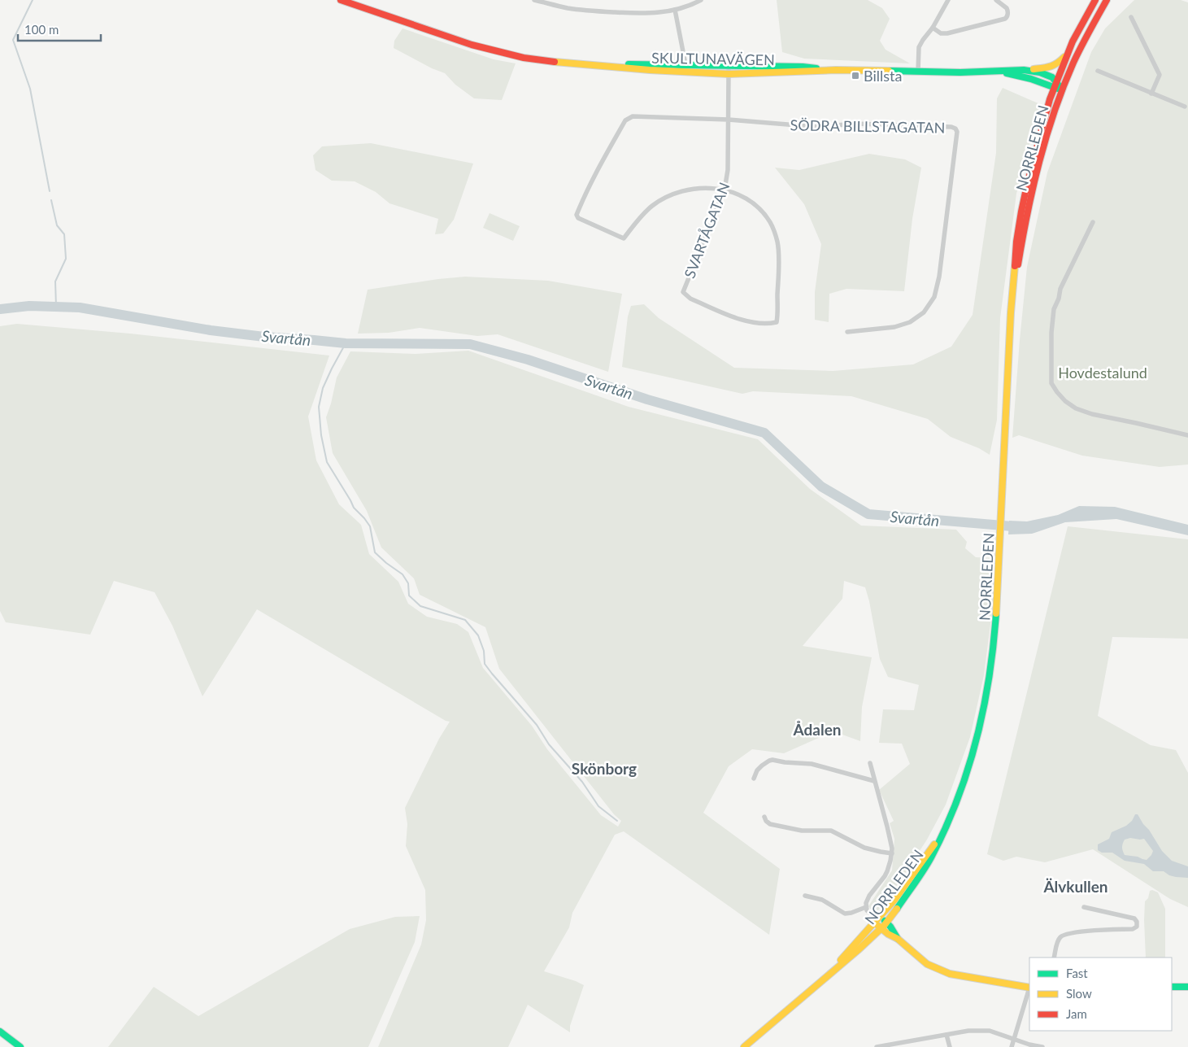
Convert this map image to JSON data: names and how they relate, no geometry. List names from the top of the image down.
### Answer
{
  "streets": {
    "main road": ["SKULTUNAVÄGEN", "NORRLEDEN"],
    "street": ["SÖDRA BILLSTAGATAN", "SVARTÅGATAN"]
  },
  "crossings": [
    ["SKULTUNAVÄGEN", "NORRLEDEN"],
    ["SKULTUNAVÄGEN", "SVARTÅGATAN"],
    ["SÖDRA BILLSTAGATAN", "SVARTÅGATAN"]
  ],
  "districts": ["Ådalen", "Skönborg", "Älvkullen"],
  "water": ["Svartån"],
  "parks": ["Hovdestalund"],
  "places": {
    "transit": ["Billsta"]
  },
  "legend": ["Fast", "Slow", "Jam"],
  "scale_bar": "100 m"
}
